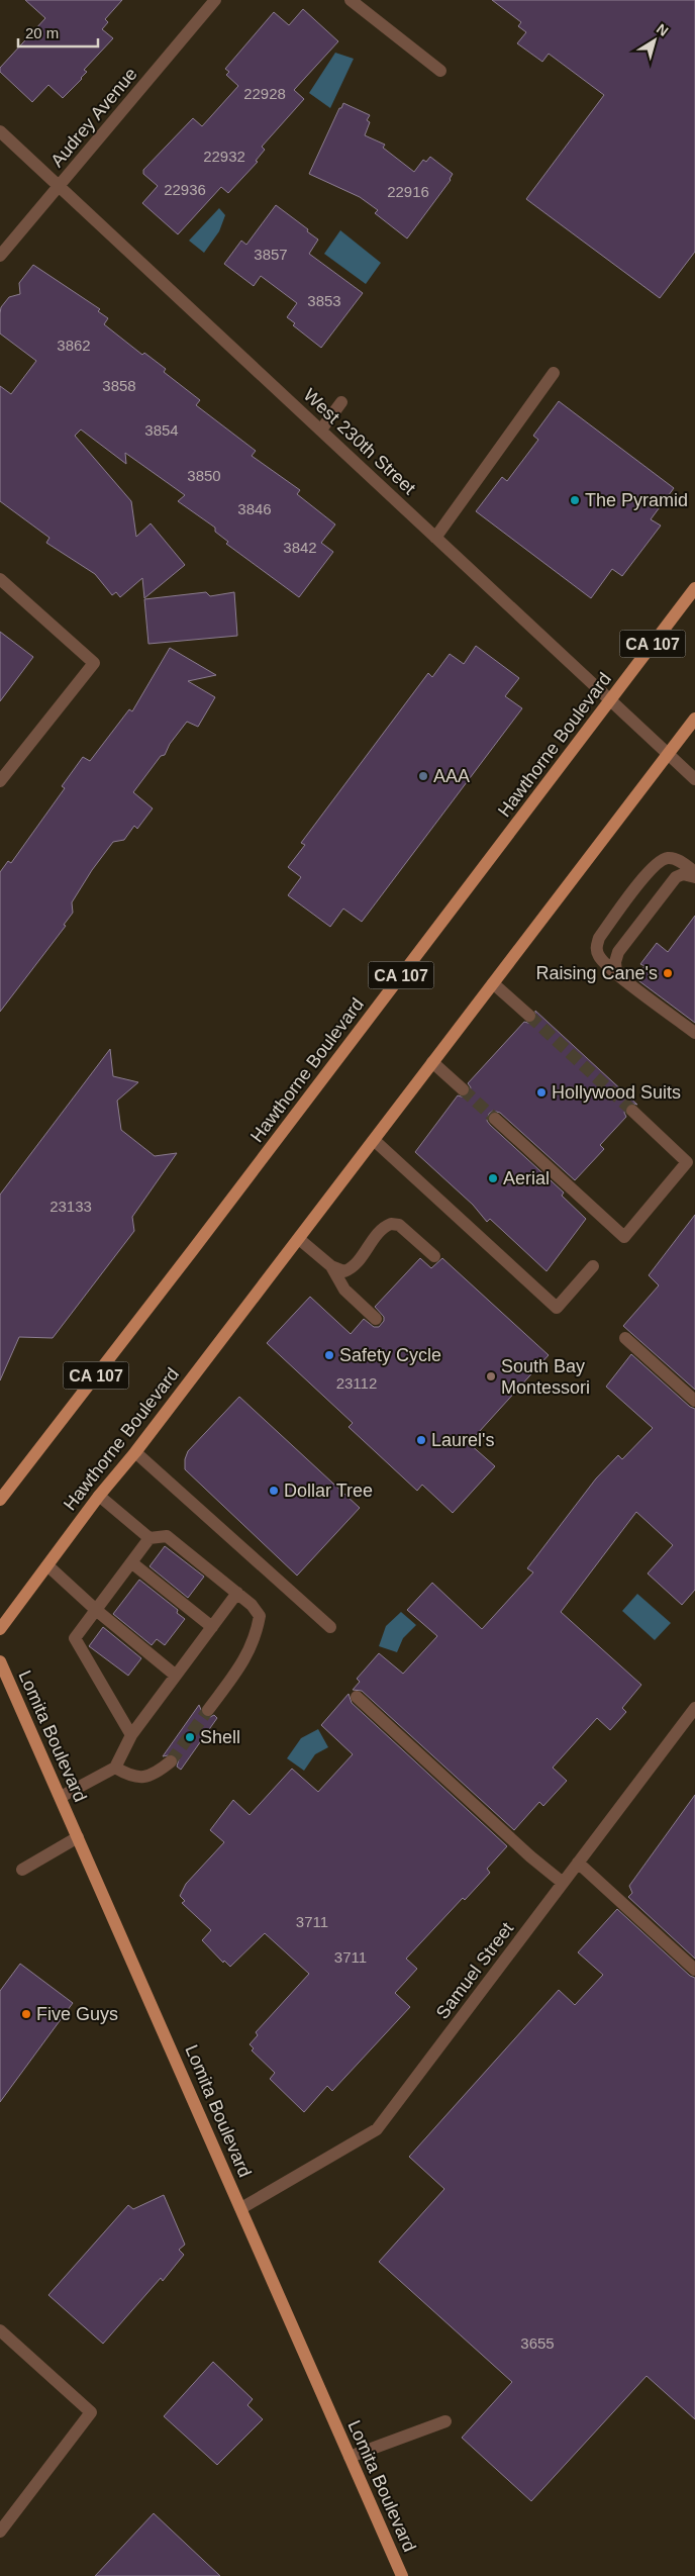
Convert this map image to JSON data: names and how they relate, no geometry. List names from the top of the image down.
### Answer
{
  "streets": {
    "main road": ["CA 107", "Hawthorne Boulevard", "Lomita Boulevard"],
    "street": ["Audrey Avenue", "West 230th Street", "Samuel Street"]
  },
  "crossings": [
    ["Audrey Avenue", "West 230th Street"],
    ["West 230th Street", "Hawthorne Boulevard"],
    ["Lomita Boulevard", "Samuel Street"]
  ],
  "places": [
    "The Pyramid",
    "AAA",
    "Raising Cane's",
    "Hollywood Suits",
    "Aerial",
    "Safety Cycle",
    "South Bay Montessori",
    "Laurel's",
    "Dollar Tree",
    "Shell",
    "Five Guys"
  ],
  "house_numbers": [
    "22928",
    "22932",
    "22936",
    "22916",
    "3857",
    "3853",
    "3862",
    "3858",
    "3854",
    "3850",
    "3846",
    "3842",
    "23133",
    "23112",
    "3711",
    "3711",
    "3655"
  ],
  "scale_bar": "20 m",
  "north": "top right"
}
